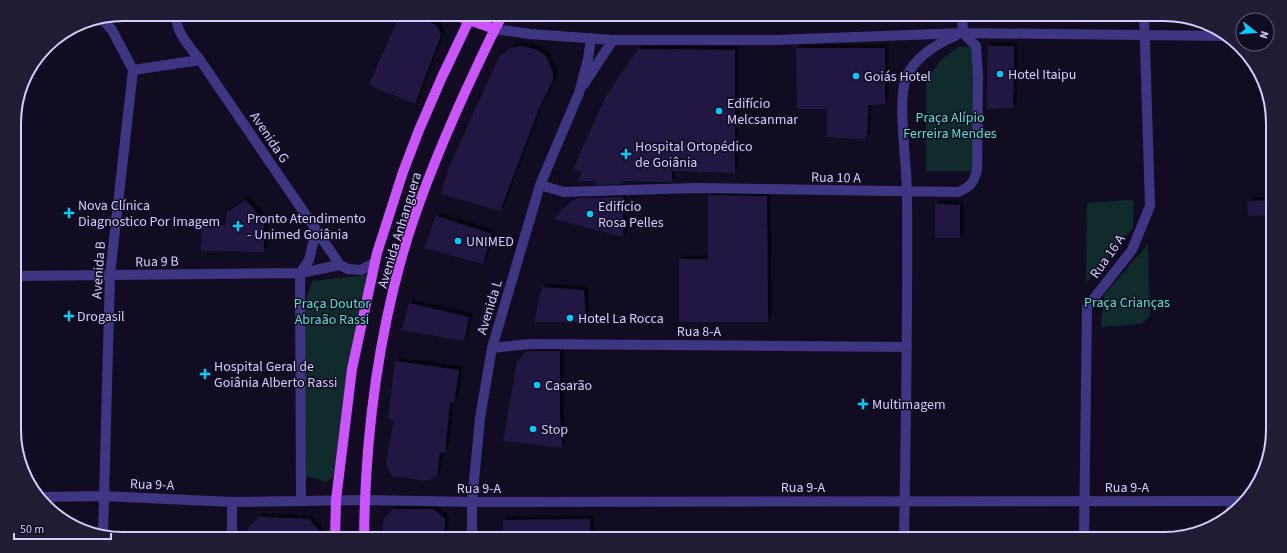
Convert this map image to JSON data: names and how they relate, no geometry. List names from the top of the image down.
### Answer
{
  "streets": {
    "main road": ["Avenida Anhanguera"],
    "street": [
      "Avenida G",
      "Rua 10 A",
      "Rua 16 A",
      "Rua 9 B",
      "Avenida B",
      "Avenida L",
      "Rua 8-A",
      "Rua 9-A"
    ]
  },
  "crossings": [
    ["Avenida G", "Rua 9 B"],
    ["Rua 10 A", "Avenida L"],
    ["Avenida Anhanguera", "Rua 9-A"],
    ["Rua 16 A", "Rua 9-A"],
    ["Rua 9 B", "Avenida B"],
    ["Avenida B", "Rua 9-A"],
    ["Avenida L", "Rua 8-A"],
    ["Avenida L", "Rua 9-A"]
  ],
  "parks": ["Praça Alípio Ferreira Mendes", "Praça Crianças", "Praça Doutor Abraão Rassi"],
  "places": {
    "other": [
      "Hotel Itaipu",
      "Goiás Hotel",
      "Edifício Melcsanmar",
      "Edifício Rosa Pelles",
      "UNIMED",
      "Hotel La Rocca",
      "Casarão",
      "Stop"
    ],
    "health": [
      "Hospital Ortopédico de Goiânia",
      "Nova Clínica Diagnostico Por Imagem",
      "Pronto Atendimento - Unimed Goiânia",
      "Drogasil",
      "Hospital Geral de Goiânia Alberto Rassi",
      "Multimagem"
    ]
  },
  "scale_bar": "50 m",
  "north": "right"
}
